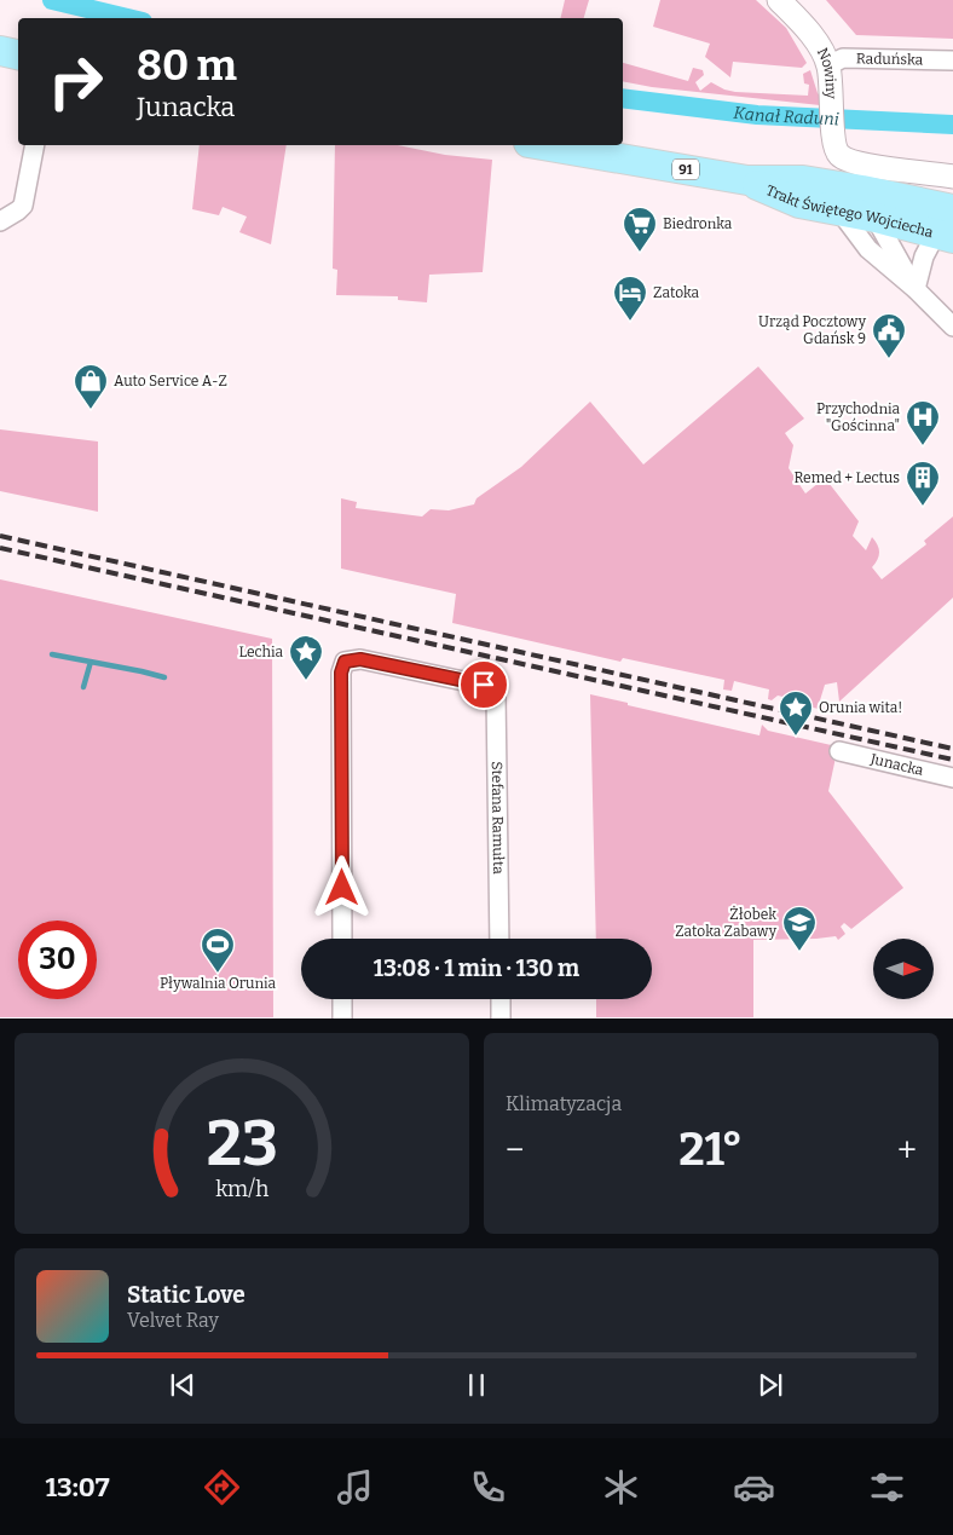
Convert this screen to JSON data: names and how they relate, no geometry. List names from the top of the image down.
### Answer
{
  "streets": {
    "main road": ["91", "Trakt Świętego Wojciecha"],
    "street": [
      "Raduńska",
      "Nowiny",
      "Junacka",
      "Stefana Ramułta"
    ]
  },
  "crossings": [
    ["Raduńska", "Nowiny"]
  ],
  "water": ["Kanał Raduni"],
  "places": {
    "supermarket": ["Biedronka"],
    "hotel": ["Zatoka"],
    "public building": ["Urząd Pocztowy Gdańsk 9"],
    "shop": ["Auto Service A-Z"],
    "hospital": ["Przychodnia \"Gościnna\""],
    "building": ["Remed + Lectus"],
    "place": ["Lechia", "Orunia wita!"],
    "school or university": ["Żłobek Zatoka Zabawy"],
    "sports": ["Pływalnia Orunia"]
  },
  "north": "right",
  "page": {
    "turn": ["80 m", "Junacka"],
    "limit": "30",
    "trip": "13:08 · 1 min · 130 m",
    "tile": "Klimatyzacja",
    "heat": ["−", "21°", "+"],
    "song": ["Static Love", "Velvet Ray"],
    "tabs": "13:07",
    "gauge": ["23", "km/h"]
  }
}
